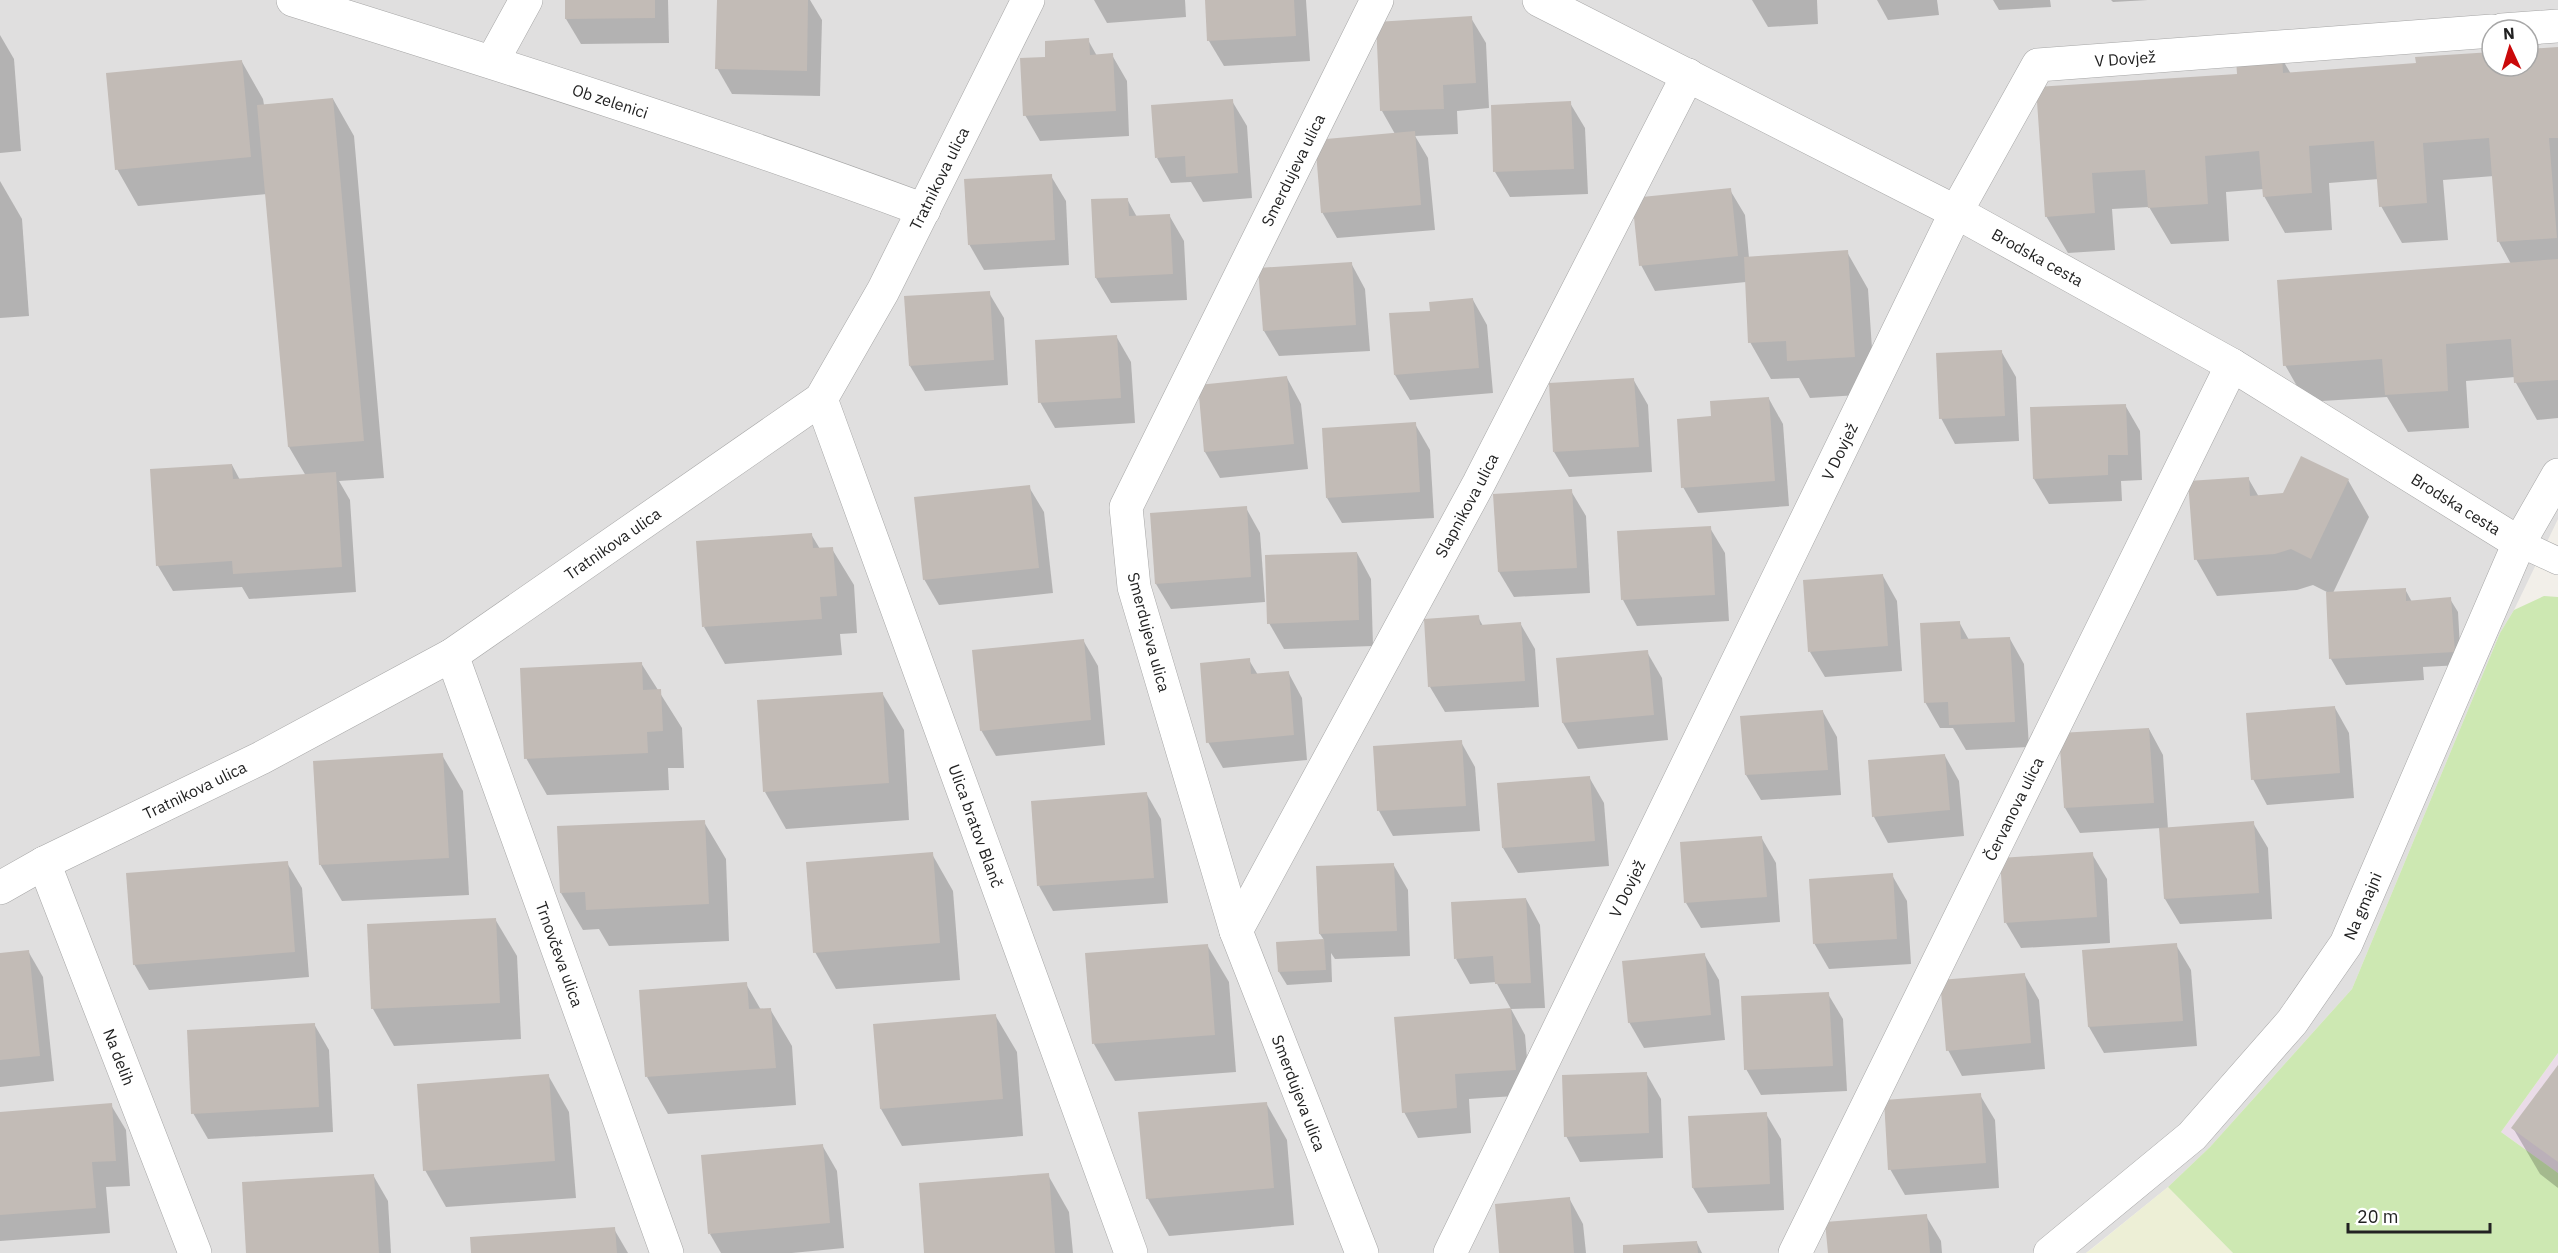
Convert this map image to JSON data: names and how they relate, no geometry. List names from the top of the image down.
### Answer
{
  "streets": {
    "street": [
      "V Dovjež",
      "Ob zelenici",
      "Smerdujeva ulica",
      "Tratnikova ulica",
      "Brodska cesta",
      "Slapnikova ulica",
      "Červanova ulica",
      "Ulica bratov Blanč",
      "Na gmajni",
      "Trnovčeva ulica",
      "Na delih"
    ]
  },
  "crossings": [
    ["V Dovjež", "Brodska cesta"],
    ["Ob zelenici", "Tratnikova ulica"],
    ["Smerdujeva ulica", "Slapnikova ulica"],
    ["Tratnikova ulica", "Ulica bratov Blanč"],
    ["Tratnikova ulica", "Trnovčeva ulica"],
    ["Tratnikova ulica", "Na delih"],
    ["Brodska cesta", "Slapnikova ulica"],
    ["Brodska cesta", "Červanova ulica"],
    ["Brodska cesta", "Na gmajni"]
  ],
  "scale_bar": "20 m",
  "north": "top"
}
